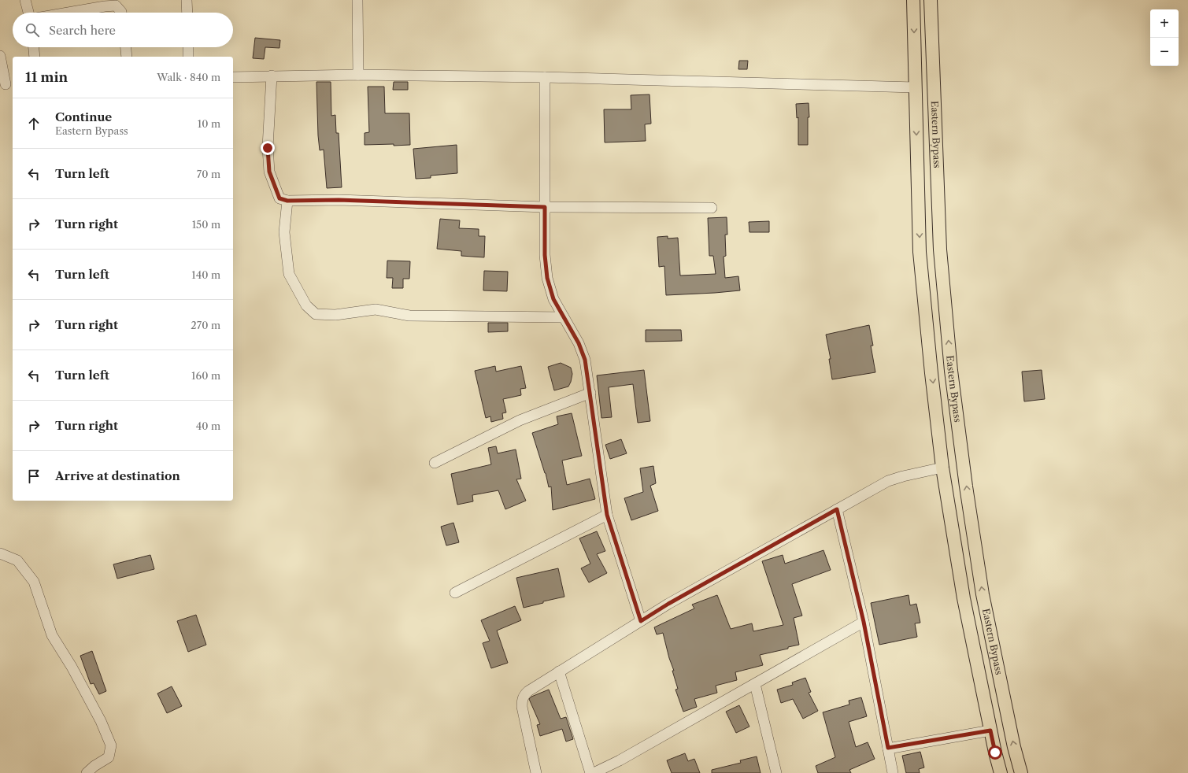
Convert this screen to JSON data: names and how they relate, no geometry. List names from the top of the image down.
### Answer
{
  "streets": {
    "main road": ["Eastern Bypass"]
  },
  "page": {
    "map_buttons": ["+", "−"],
    "search": "Search here",
    "heading": ["11 min", "Walk · 840 m"],
    "list": [
      ["Continue", "Eastern Bypass", "10 m"],
      ["Turn left", "70 m"],
      ["Turn right", "150 m"],
      ["Turn left", "140 m"],
      ["Turn right", "270 m"],
      ["Turn left", "160 m"],
      ["Turn right", "40 m"],
      "Arrive at destination"
    ]
  }
}
